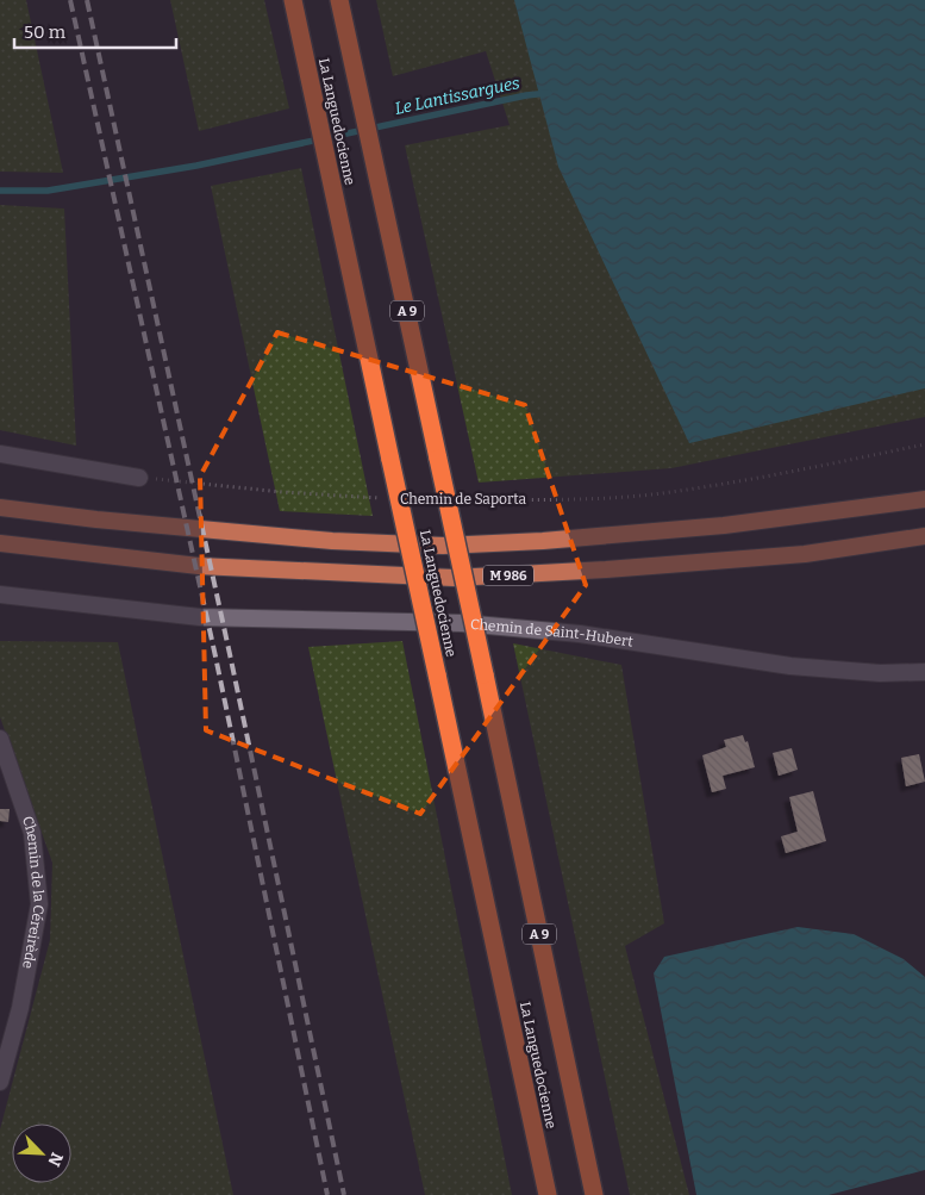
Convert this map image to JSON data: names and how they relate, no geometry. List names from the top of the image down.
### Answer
{
  "streets": {
    "highway": ["La Languedocienne", "A 9"],
    "main road": ["M 986"],
    "street": ["Chemin de Saint-Hubert", "Chemin de la Céreirède"],
    "path": ["Chemin de Saporta"]
  },
  "water": ["Le Lantissargues"],
  "scale_bar": "50 m",
  "north": "bottom right"
}
